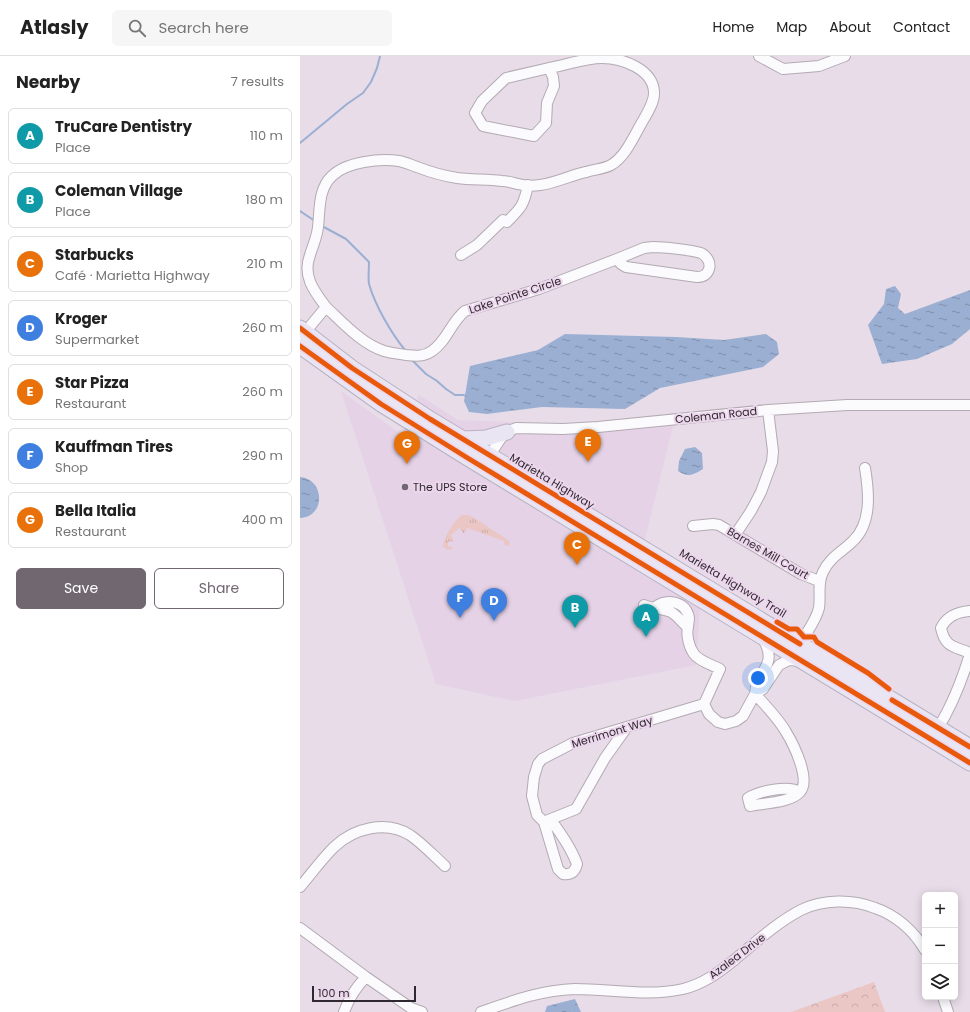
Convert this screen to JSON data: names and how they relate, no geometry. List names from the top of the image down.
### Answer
{
  "streets": {
    "highway": ["Marietta Highway"],
    "street": [
      "Lake Pointe Circle",
      "Coleman Road",
      "Barnes Mill Court",
      "Merrimont Way",
      "Azalea Drive"
    ],
    "cycle path": ["Marietta Highway Trail"]
  },
  "places": ["The UPS Store"],
  "scale_bar": "100 m",
  "page": {
    "header": "Atlasly",
    "search": "Search here",
    "nav": [
      "Home",
      "Map",
      "About",
      "Contact"
    ],
    "heading": ["Nearby", "7 results"],
    "list": [
      {
        "mark": "A",
        "name": "TruCare Dentistry",
        "note": "Place",
        "value": "110 m"
      },
      {
        "mark": "B",
        "name": "Coleman Village",
        "note": "Place",
        "value": "180 m"
      },
      {
        "mark": "C",
        "name": "Starbucks",
        "note": "Café · Marietta Highway",
        "value": "210 m"
      },
      {
        "mark": "D",
        "name": "Kroger",
        "note": "Supermarket",
        "value": "260 m"
      },
      {
        "mark": "E",
        "name": "Star Pizza",
        "note": "Restaurant",
        "value": "260 m"
      },
      {
        "mark": "F",
        "name": "Kauffman Tires",
        "note": "Shop",
        "value": "290 m"
      },
      {
        "mark": "G",
        "name": "Bella Italia",
        "note": "Restaurant",
        "value": "400 m"
      }
    ],
    "pins": [
      "E",
      "G",
      "C",
      "F",
      "D",
      "B",
      "A"
    ],
    "buttons": ["Save", "Share"],
    "map_buttons": ["+", "−"],
    "scale": "100 m"
  }
}
